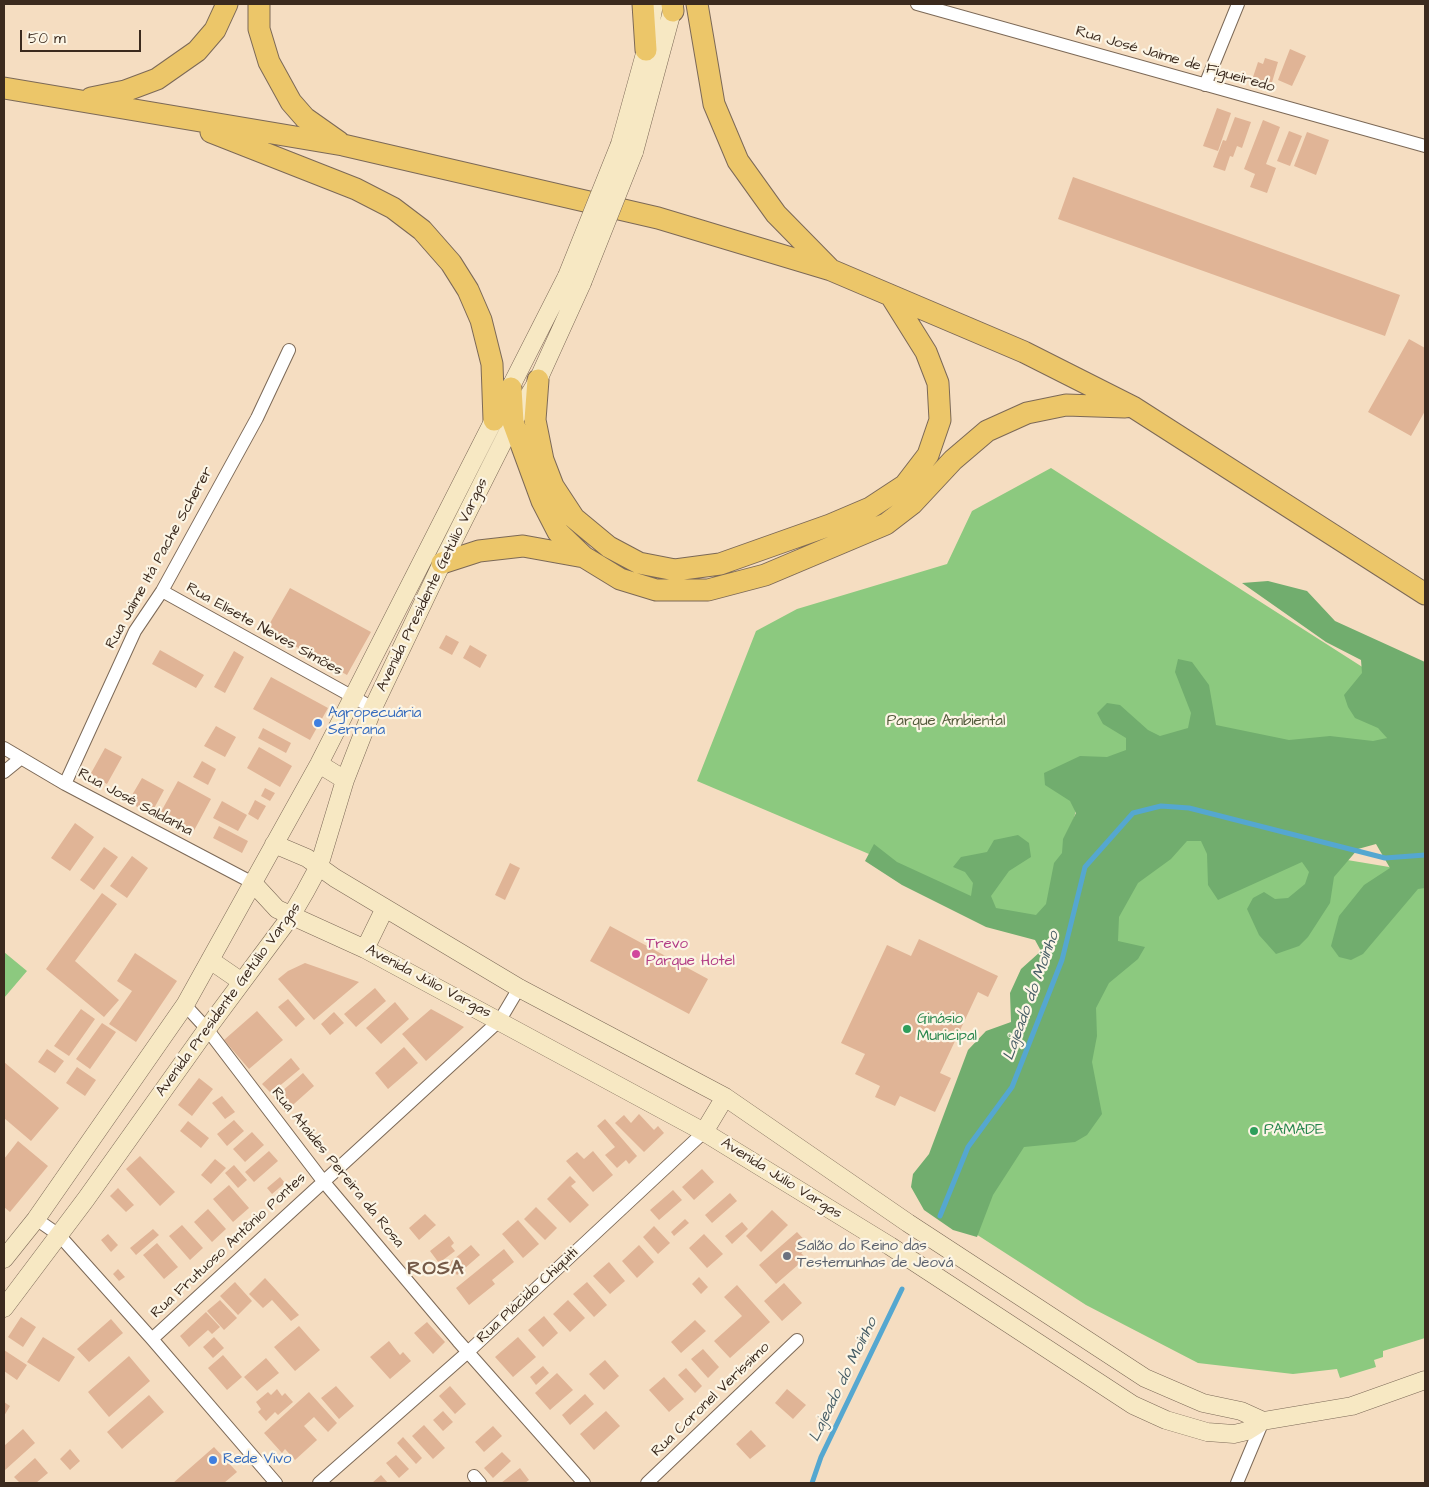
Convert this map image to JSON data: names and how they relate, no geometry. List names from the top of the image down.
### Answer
{
  "streets": {
    "main road": ["Avenida Presidente Getúlio Vargas", "Avenida Júlio Vargas", "Rua Plácido Chiquiti"],
    "street": [
      "Rua José Jaime de Figueiredo",
      "Rua Jaime Itá Pache Scherer",
      "Rua Elisete Neves Simões",
      "Rua José Saldanha",
      "Rua Ataides Pereira da Rosa",
      "Rua Frutuoso Antônio Pontes",
      "Rua Coronel Veríssimo"
    ]
  },
  "crossings": [
    ["Rua Jaime Itá Pache Scherer", "Rua Elisete Neves Simões"],
    ["Rua Jaime Itá Pache Scherer", "Rua José Saldanha"],
    ["Avenida Presidente Getúlio Vargas", "Rua Elisete Neves Simões"],
    ["Avenida Presidente Getúlio Vargas", "Rua José Saldanha"],
    ["Avenida Presidente Getúlio Vargas", "Avenida Júlio Vargas"],
    ["Avenida Presidente Getúlio Vargas", "Rua Ataides Pereira da Rosa"],
    ["Rua José Saldanha", "Avenida Júlio Vargas"],
    ["Avenida Júlio Vargas", "Rua Frutuoso Antônio Pontes"],
    ["Avenida Júlio Vargas", "Rua Plácido Chiquiti"],
    ["Rua Ataides Pereira da Rosa", "Rua Frutuoso Antônio Pontes"],
    ["Rua Ataides Pereira da Rosa", "Rua Plácido Chiquiti"]
  ],
  "districts": ["ROSA"],
  "water": ["Lajeado do Moinho"],
  "parks": ["Parque Ambiental"],
  "places": [
    "Agropecuária Serrana",
    "Trevo Parque Hotel",
    "Ginásio Municipal",
    "PAMADE",
    "Salão do Reino das Testemunhas de Jeová",
    "Rede Vivo"
  ],
  "scale_bar": "50 m"
}
